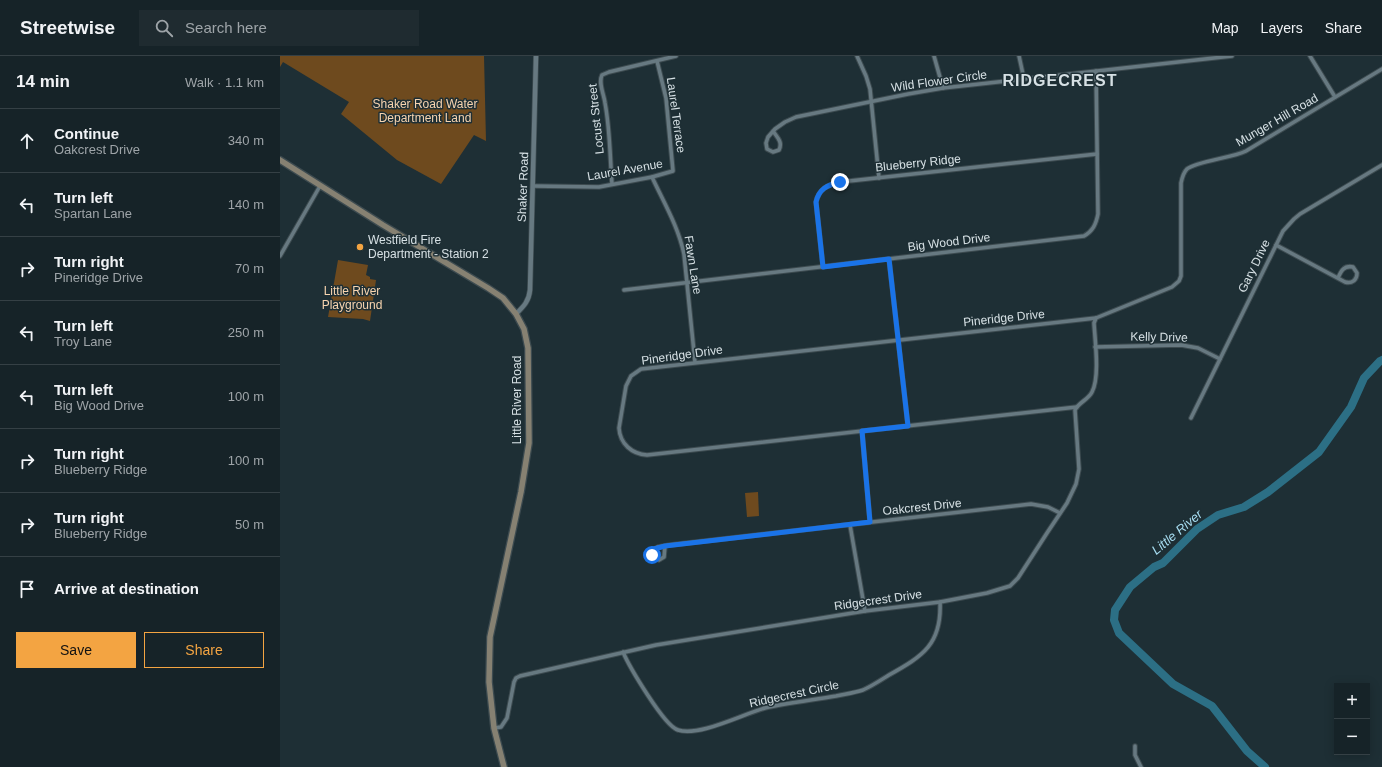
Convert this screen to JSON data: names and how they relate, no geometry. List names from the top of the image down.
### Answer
{
  "streets": {
    "main road": ["Little River Road"],
    "street": [
      "Wild Flower Circle",
      "Laurel Terrace",
      "Locust Street",
      "Munger Hill Road",
      "Blueberry Ridge",
      "Laurel Avenue",
      "Shaker Road",
      "Big Wood Drive",
      "Fawn Lane",
      "Gary Drive",
      "Pineridge Drive",
      "Kelly Drive",
      "Oakcrest Drive",
      "Ridgecrest Drive",
      "Ridgecrest Circle"
    ]
  },
  "crossings": [
    ["Wild Flower Circle", "Big Wood Drive"],
    ["Laurel Terrace", "Locust Street"],
    ["Laurel Terrace", "Laurel Avenue"],
    ["Locust Street", "Laurel Avenue"],
    ["Munger Hill Road", "Pineridge Drive"],
    ["Blueberry Ridge", "Big Wood Drive"],
    ["Laurel Avenue", "Shaker Road"],
    ["Laurel Avenue", "Fawn Lane"],
    ["Shaker Road", "Little River Road"],
    ["Big Wood Drive", "Fawn Lane"],
    ["Fawn Lane", "Pineridge Drive"],
    ["Gary Drive", "Kelly Drive"],
    ["Pineridge Drive", "Ridgecrest Drive"],
    ["Little River Road", "Ridgecrest Drive"],
    ["Oakcrest Drive", "Ridgecrest Drive"],
    ["Ridgecrest Drive", "Ridgecrest Circle"]
  ],
  "districts": ["RIDGECREST"],
  "water": ["Little River"],
  "parks": ["Shaker Road Water Department Land", "Little River Playground"],
  "places": ["Westfield Fire Department - Station 2"],
  "page": {
    "header": "Streetwise",
    "search": "Search here",
    "nav": ["Map", "Layers", "Share"],
    "heading": ["14 min", "Walk · 1.1 km"],
    "list": [
      ["Continue", "Oakcrest Drive", "340 m"],
      ["Turn left", "Spartan Lane", "140 m"],
      ["Turn right", "Pineridge Drive", "70 m"],
      ["Turn left", "Troy Lane", "250 m"],
      ["Turn left", "Big Wood Drive", "100 m"],
      ["Turn right", "Blueberry Ridge", "100 m"],
      ["Turn right", "Blueberry Ridge", "50 m"],
      "Arrive at destination"
    ],
    "buttons": ["Save", "Share"],
    "map_buttons": ["+", "−"]
  }
}
